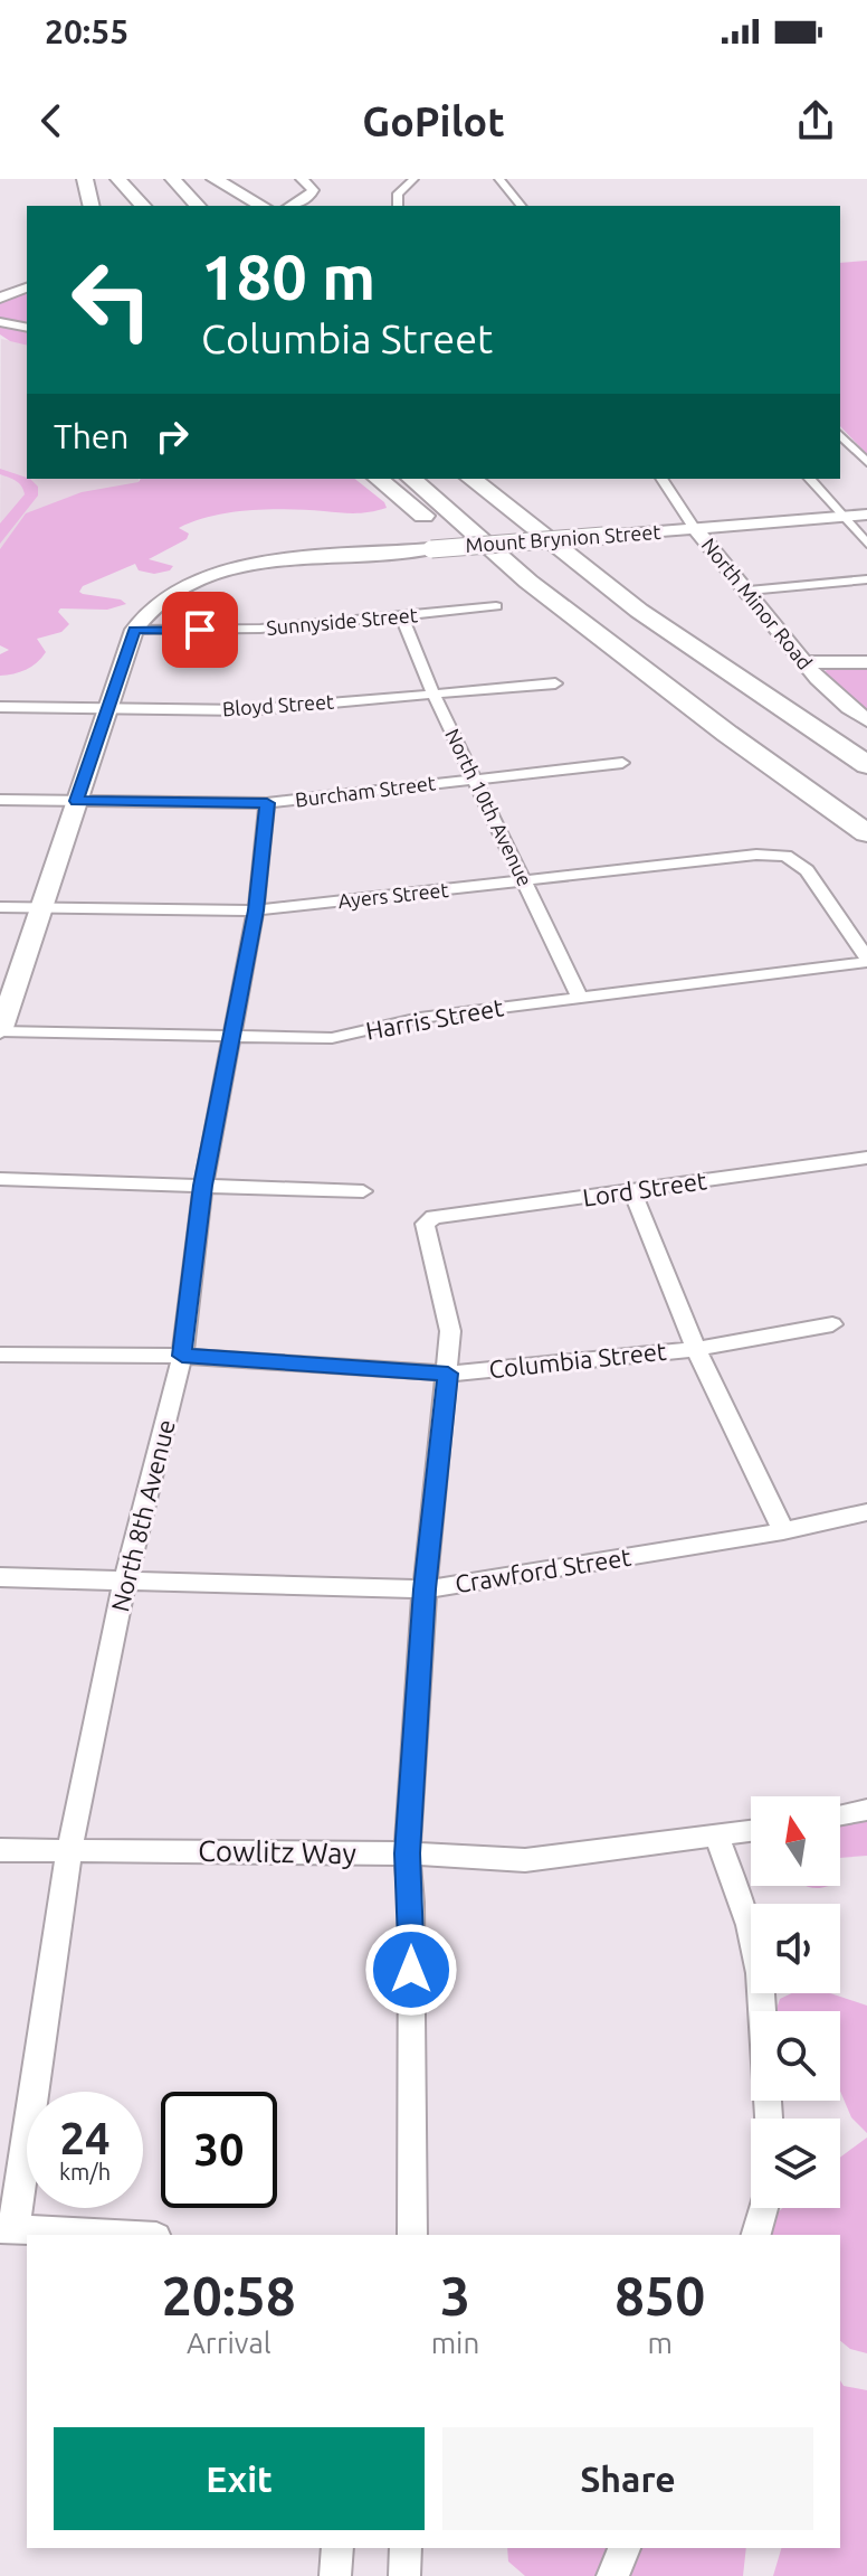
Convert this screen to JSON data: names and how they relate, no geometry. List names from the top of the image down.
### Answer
{
  "streets": {
    "street": [
      "Mount Brynion Street",
      "North Minor Road",
      "Sunnyside Street",
      "Bloyd Street",
      "Burcham Street",
      "North 10th Avenue",
      "Ayers Street",
      "Harris Street",
      "Lord Street",
      "Columbia Street",
      "North 8th Avenue",
      "Crawford Street",
      "Cowlitz Way"
    ]
  },
  "crossings": [
    ["Mount Brynion Street", "North Minor Road"],
    ["Mount Brynion Street", "Sunnyside Street"],
    ["Sunnyside Street", "North 10th Avenue"],
    ["Bloyd Street", "North 10th Avenue"],
    ["Burcham Street", "North 10th Avenue"],
    ["Burcham Street", "North 8th Avenue"],
    ["North 10th Avenue", "Ayers Street"],
    ["North 10th Avenue", "Harris Street"],
    ["Ayers Street", "Harris Street"],
    ["Ayers Street", "North 8th Avenue"],
    ["Harris Street", "North 8th Avenue"],
    ["Lord Street", "Columbia Street"],
    ["Columbia Street", "North 8th Avenue"],
    ["North 8th Avenue", "Crawford Street"],
    ["North 8th Avenue", "Cowlitz Way"]
  ],
  "north": "top",
  "page": {
    "status": "20:55",
    "header": "GoPilot",
    "turn": ["180 m", "Columbia Street"],
    "then": "Then",
    "speed": "24 km/h",
    "limit": "30",
    "eta": [
      "20:58",
      "Arrival",
      "3",
      "min",
      "850",
      "m"
    ],
    "buttons": ["Exit", "Share"]
  }
}
